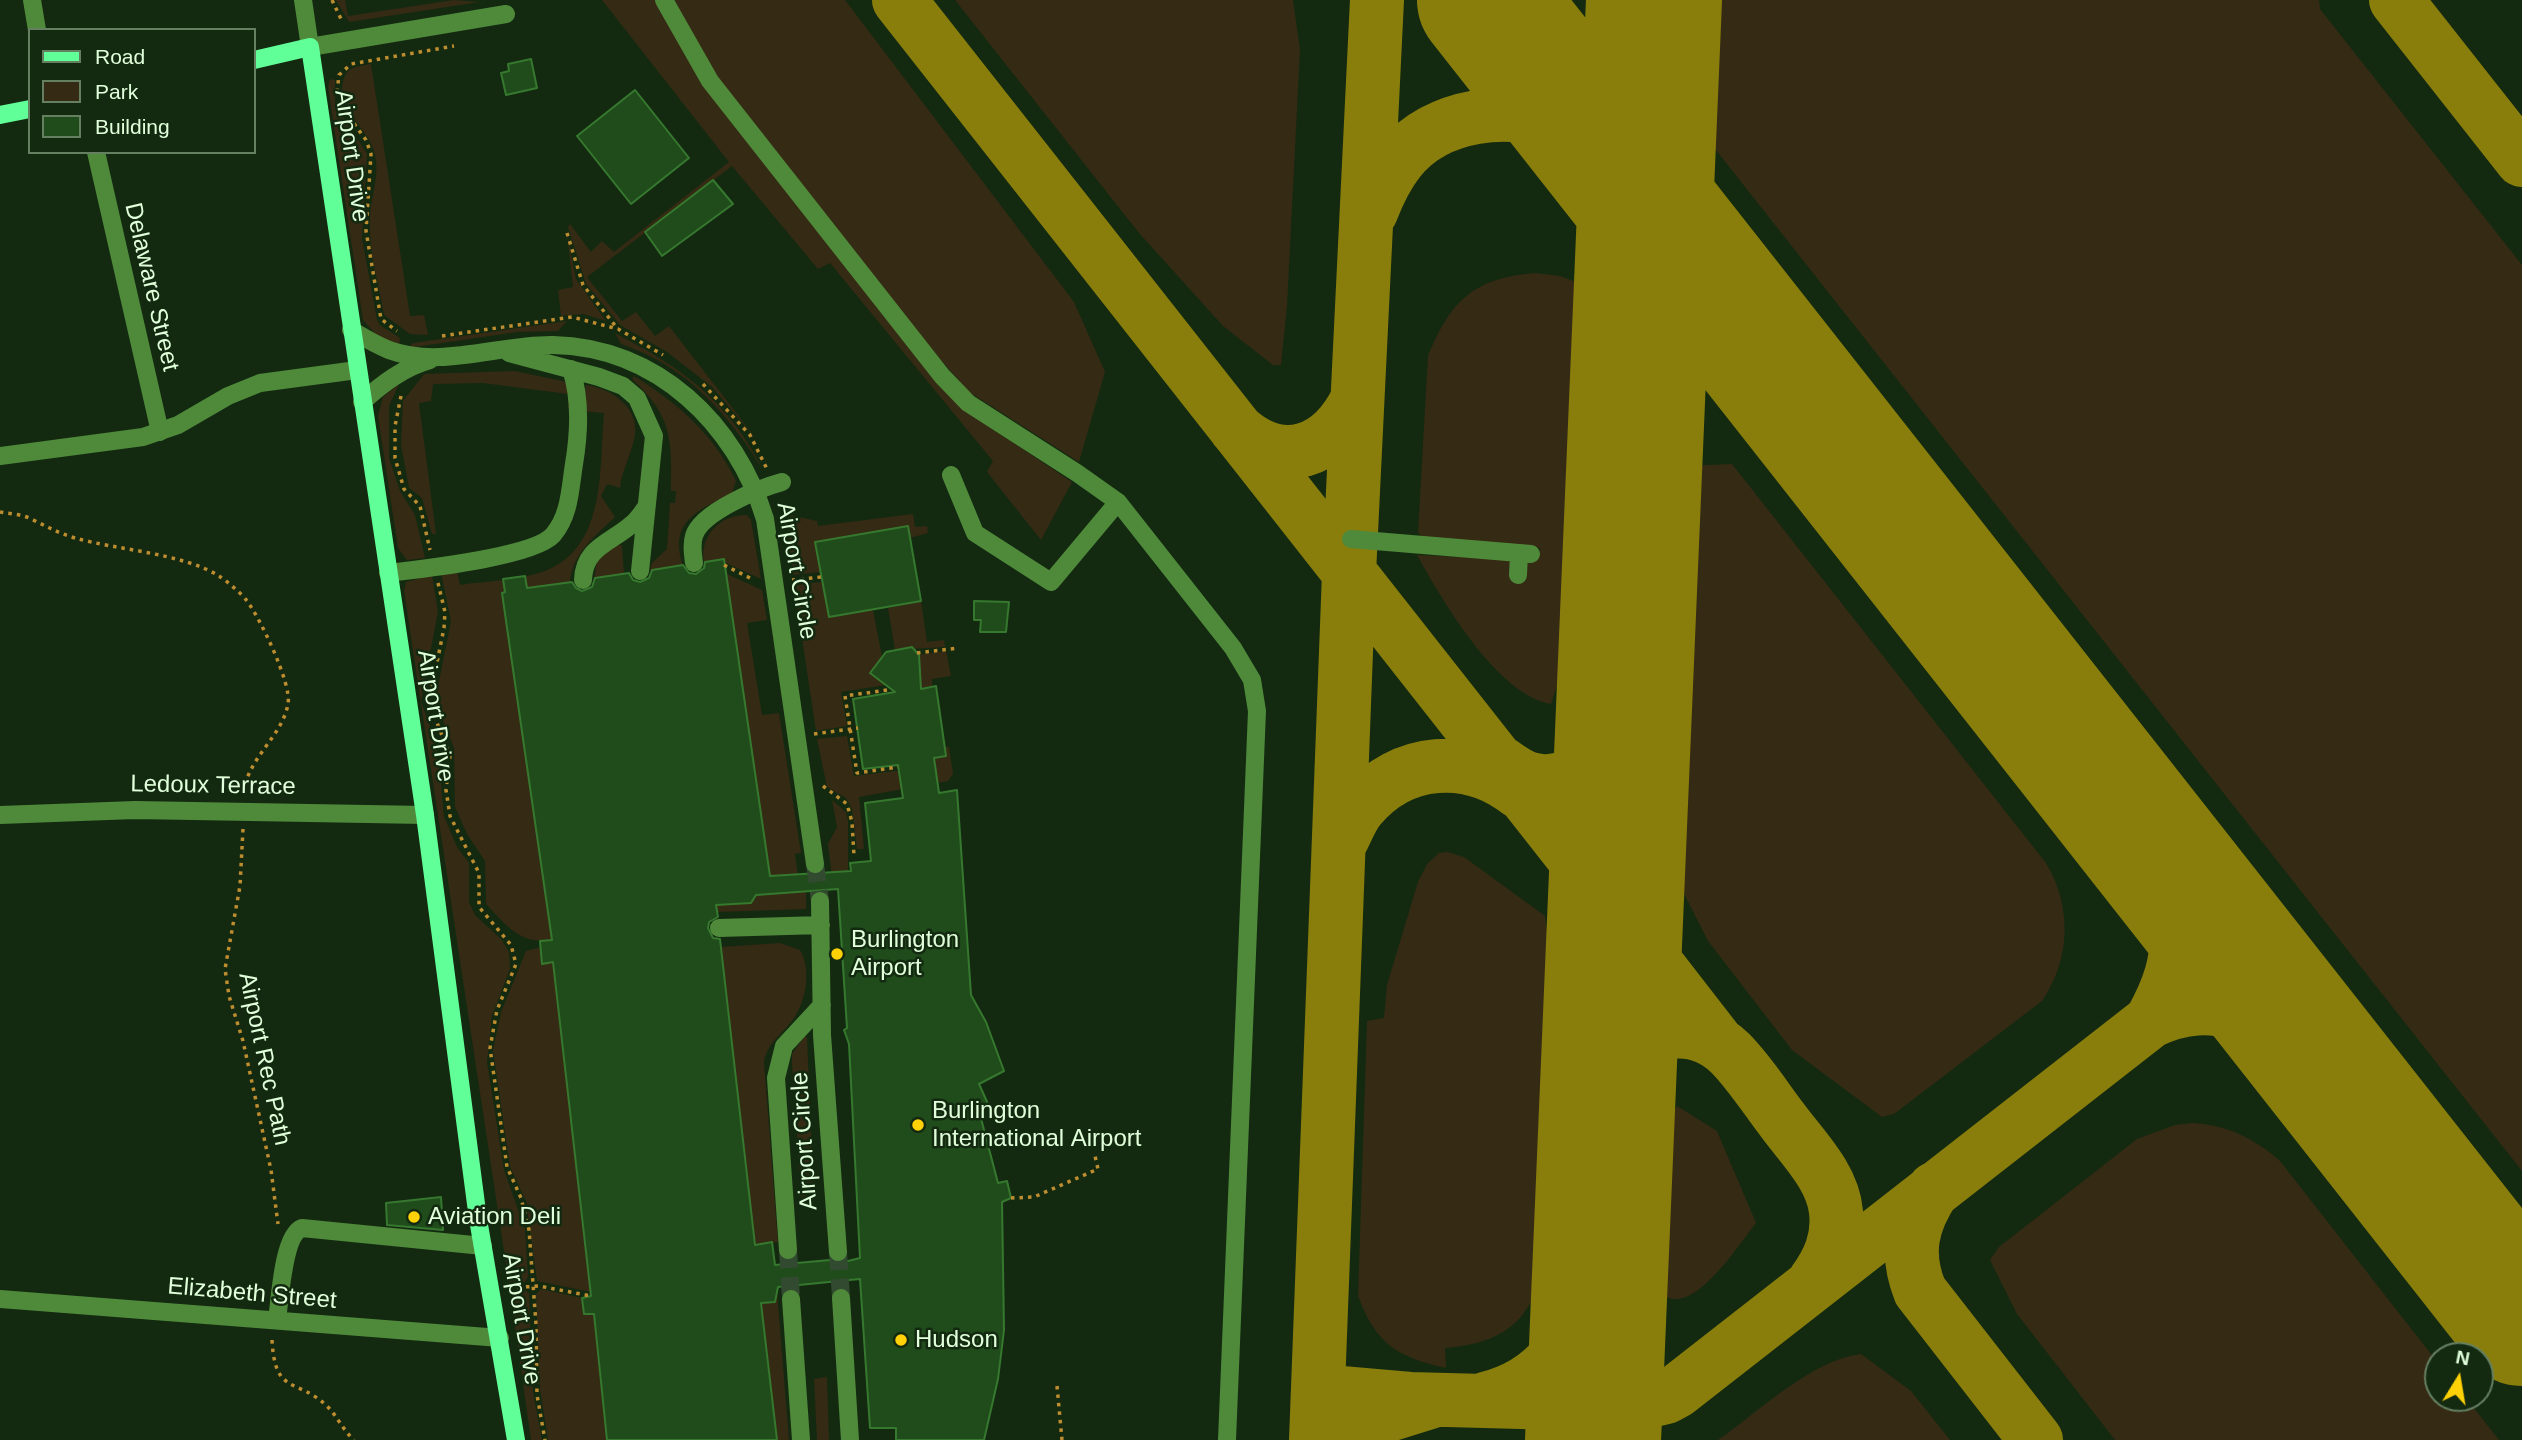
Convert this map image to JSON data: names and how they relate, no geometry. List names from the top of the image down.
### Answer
{
  "streets": {
    "main road": ["Airport Drive"],
    "street": [
      "Delaware Street",
      "Airport Circle",
      "Ledoux Terrace",
      "Elizabeth Street"
    ],
    "path": ["Airport Rec Path"]
  },
  "crossings": [
    ["Airport Drive", "Airport Circle"],
    ["Airport Drive", "Ledoux Terrace"],
    ["Airport Drive", "Elizabeth Street"],
    ["Ledoux Terrace", "Airport Rec Path"]
  ],
  "places": [
    "Burlington Airport",
    "Burlington International Airport",
    "Aviation Deli",
    "Hudson"
  ],
  "legend": ["Road", "Park", "Building"],
  "north": "top"
}
